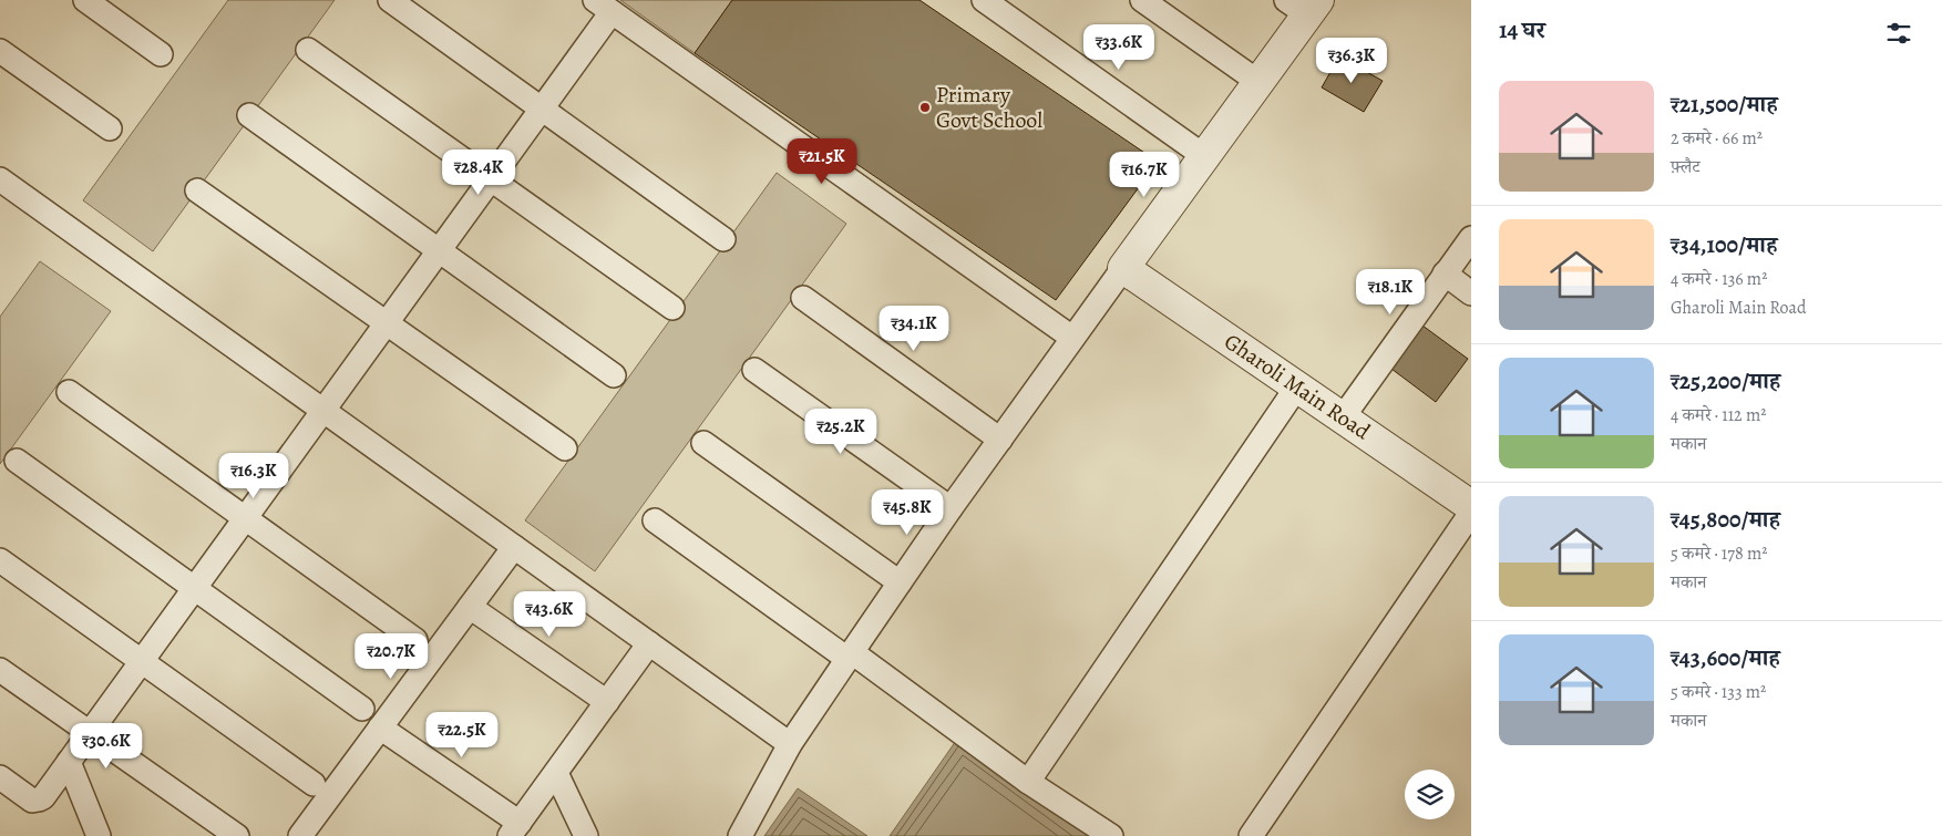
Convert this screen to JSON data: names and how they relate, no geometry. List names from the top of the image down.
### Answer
{
  "streets": {
    "street": ["Gharoli Main Road"]
  },
  "places": ["Primary Govt School"],
  "page": {
    "heading": "14 घर",
    "price": [
      "₹33.6K",
      "₹36.3K",
      "₹21.5K",
      "₹28.4K",
      "₹16.7K",
      "₹18.1K",
      "₹34.1K",
      "₹25.2K",
      "₹16.3K",
      "₹45.8K",
      "₹43.6K",
      "₹20.7K",
      "₹22.5K",
      "₹30.6K"
    ],
    "list": [
      {
        "name": "₹21,500/माह",
        "note": "2 कमरे · 66 m² · फ़्लैट"
      },
      {
        "name": "₹34,100/माह",
        "note": "4 कमरे · 136 m² · Gharoli Main Road"
      },
      {
        "name": "₹25,200/माह",
        "note": "4 कमरे · 112 m² · मकान"
      },
      {
        "name": "₹45,800/माह",
        "note": "5 कमरे · 178 m² · मकान"
      },
      {
        "name": "₹43,600/माह",
        "note": "5 कमरे · 133 m² · मकान"
      }
    ]
  }
}
